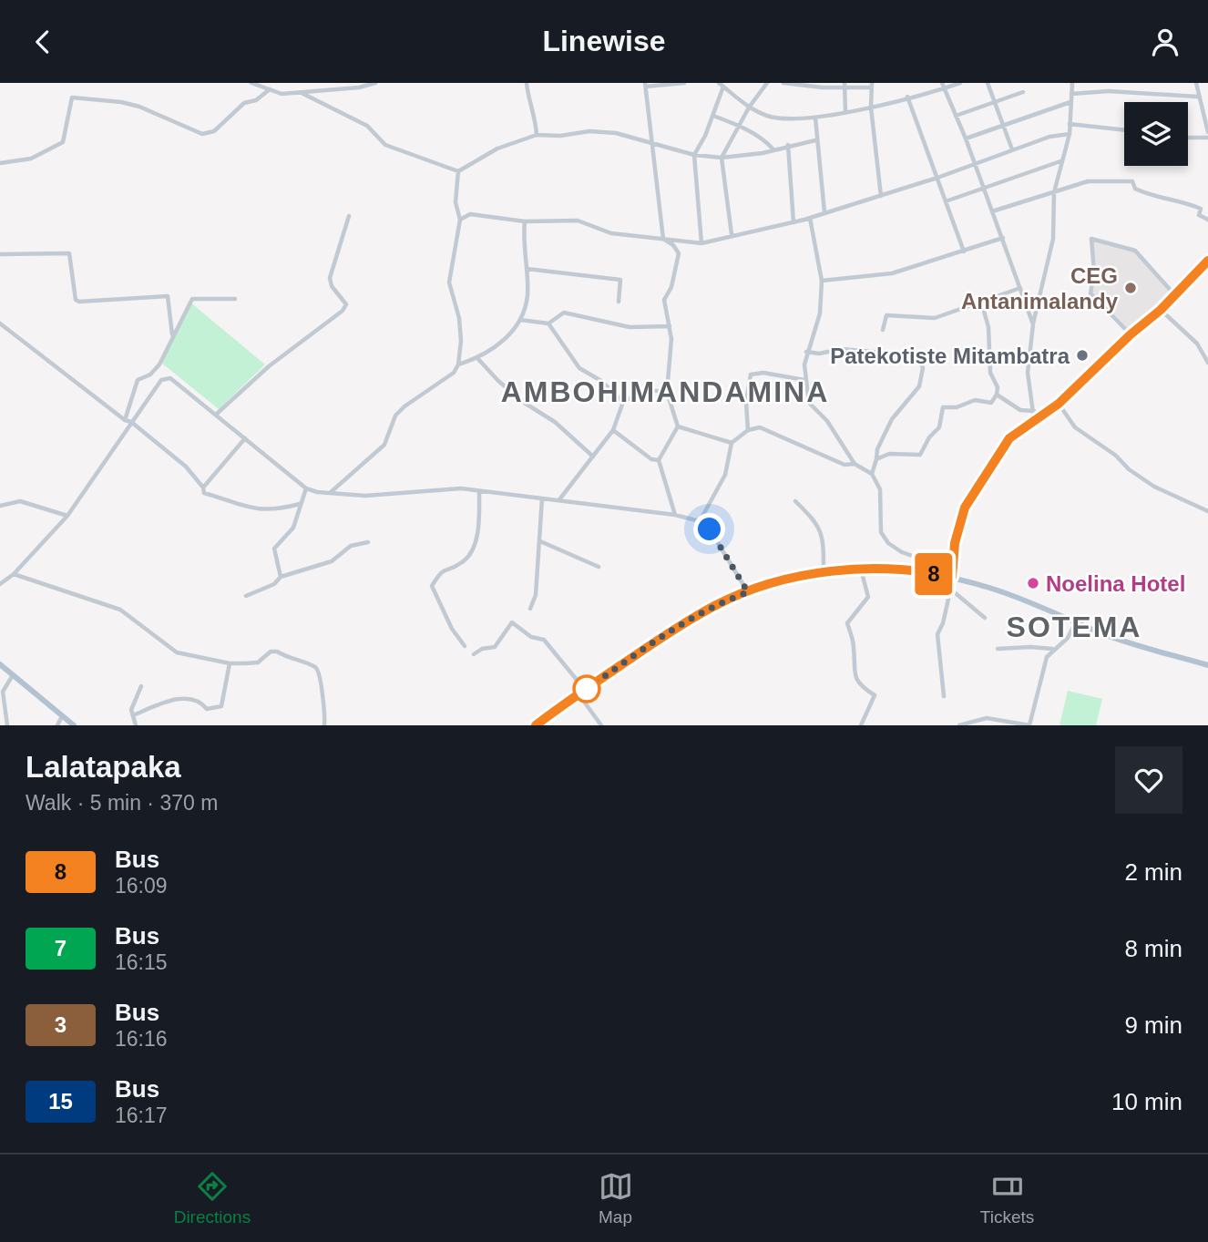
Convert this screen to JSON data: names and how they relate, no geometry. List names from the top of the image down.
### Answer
{
  "districts": ["AMBOHIMANDAMINA", "SOTEMA"],
  "places": ["CEG Antanimalandy", "Patekotiste Mitambatra", "Noelina Hotel"],
  "lines": ["bus line 8"],
  "page": {
    "header": "Linewise",
    "on_map": "8",
    "heading": ["Lalatapaka", "Walk · 5 min · 370 m"],
    "list": [
      {
        "mark": "8",
        "name": "Bus",
        "note": "16:09",
        "value": "2 min"
      },
      {
        "mark": "7",
        "name": "Bus",
        "note": "16:15",
        "value": "8 min"
      },
      {
        "mark": "3",
        "name": "Bus",
        "note": "16:16",
        "value": "9 min"
      },
      {
        "mark": "15",
        "name": "Bus",
        "note": "16:17",
        "value": "10 min"
      }
    ],
    "tabs": ["Directions", "Map", "Tickets"]
  }
}
